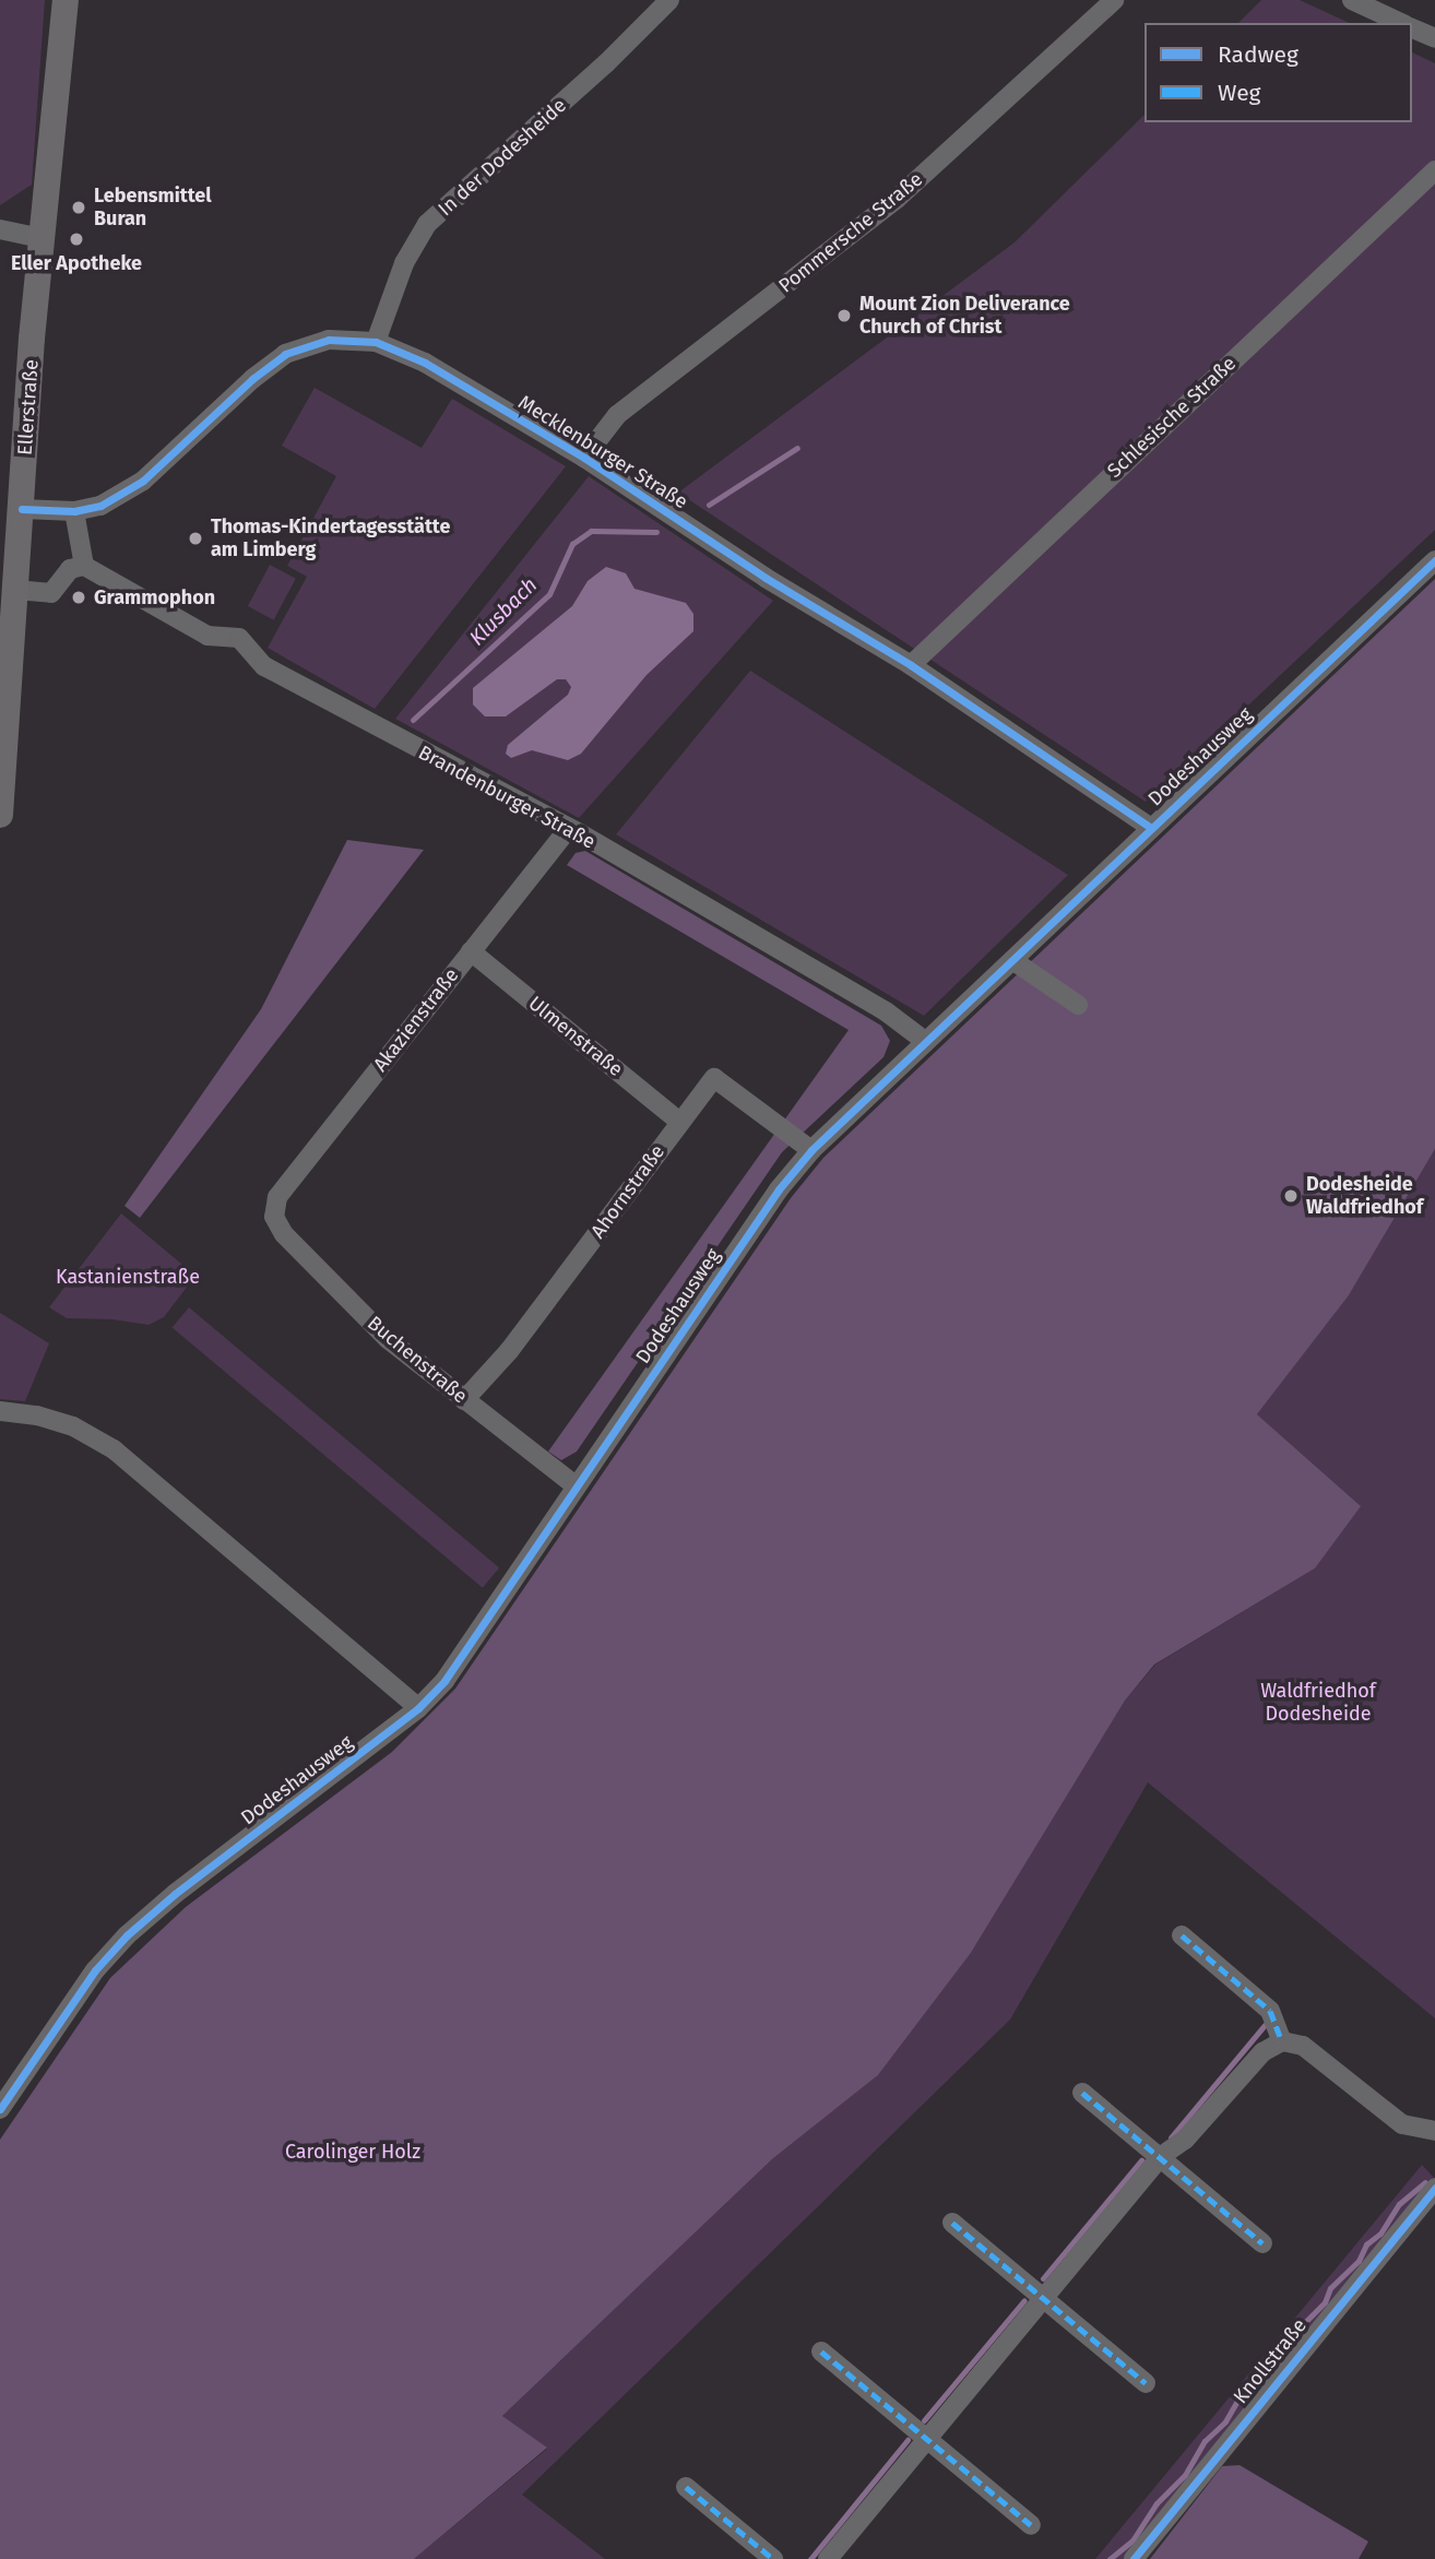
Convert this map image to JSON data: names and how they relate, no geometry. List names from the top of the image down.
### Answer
{
  "streets": {
    "street": [
      "In der Dodesheide",
      "Pommersche Straße",
      "Ellerstraße",
      "Schlesische Straße",
      "Mecklenburger Straße",
      "Dodeshausweg",
      "Brandenburger Straße",
      "Akazienstraße",
      "Ulmenstraße",
      "Ahornstraße",
      "Buchenstraße",
      "Knollstraße"
    ]
  },
  "crossings": [
    ["In der Dodesheide", "Mecklenburger Straße"],
    ["Pommersche Straße", "Mecklenburger Straße"],
    ["Ellerstraße", "Mecklenburger Straße"],
    ["Schlesische Straße", "Mecklenburger Straße"],
    ["Mecklenburger Straße", "Dodeshausweg"],
    ["Dodeshausweg", "Brandenburger Straße"],
    ["Dodeshausweg", "Ahornstraße"],
    ["Dodeshausweg", "Buchenstraße"],
    ["Brandenburger Straße", "Akazienstraße"],
    ["Akazienstraße", "Ulmenstraße"],
    ["Akazienstraße", "Buchenstraße"],
    ["Ulmenstraße", "Ahornstraße"],
    ["Ahornstraße", "Buchenstraße"]
  ],
  "water": ["Klusbach"],
  "parks": ["Kastanienstraße", "Waldfriedhof Dodesheide", "Carolinger Holz"],
  "places": [
    "Lebensmittel Buran",
    "Eller Apotheke",
    "Mount Zion Deliverance Church of Christ",
    "Thomas-Kindertagesstätte am Limberg",
    "Grammophon",
    "Dodesheide Waldfriedhof"
  ],
  "legend": ["Radweg", "Weg"]
}
